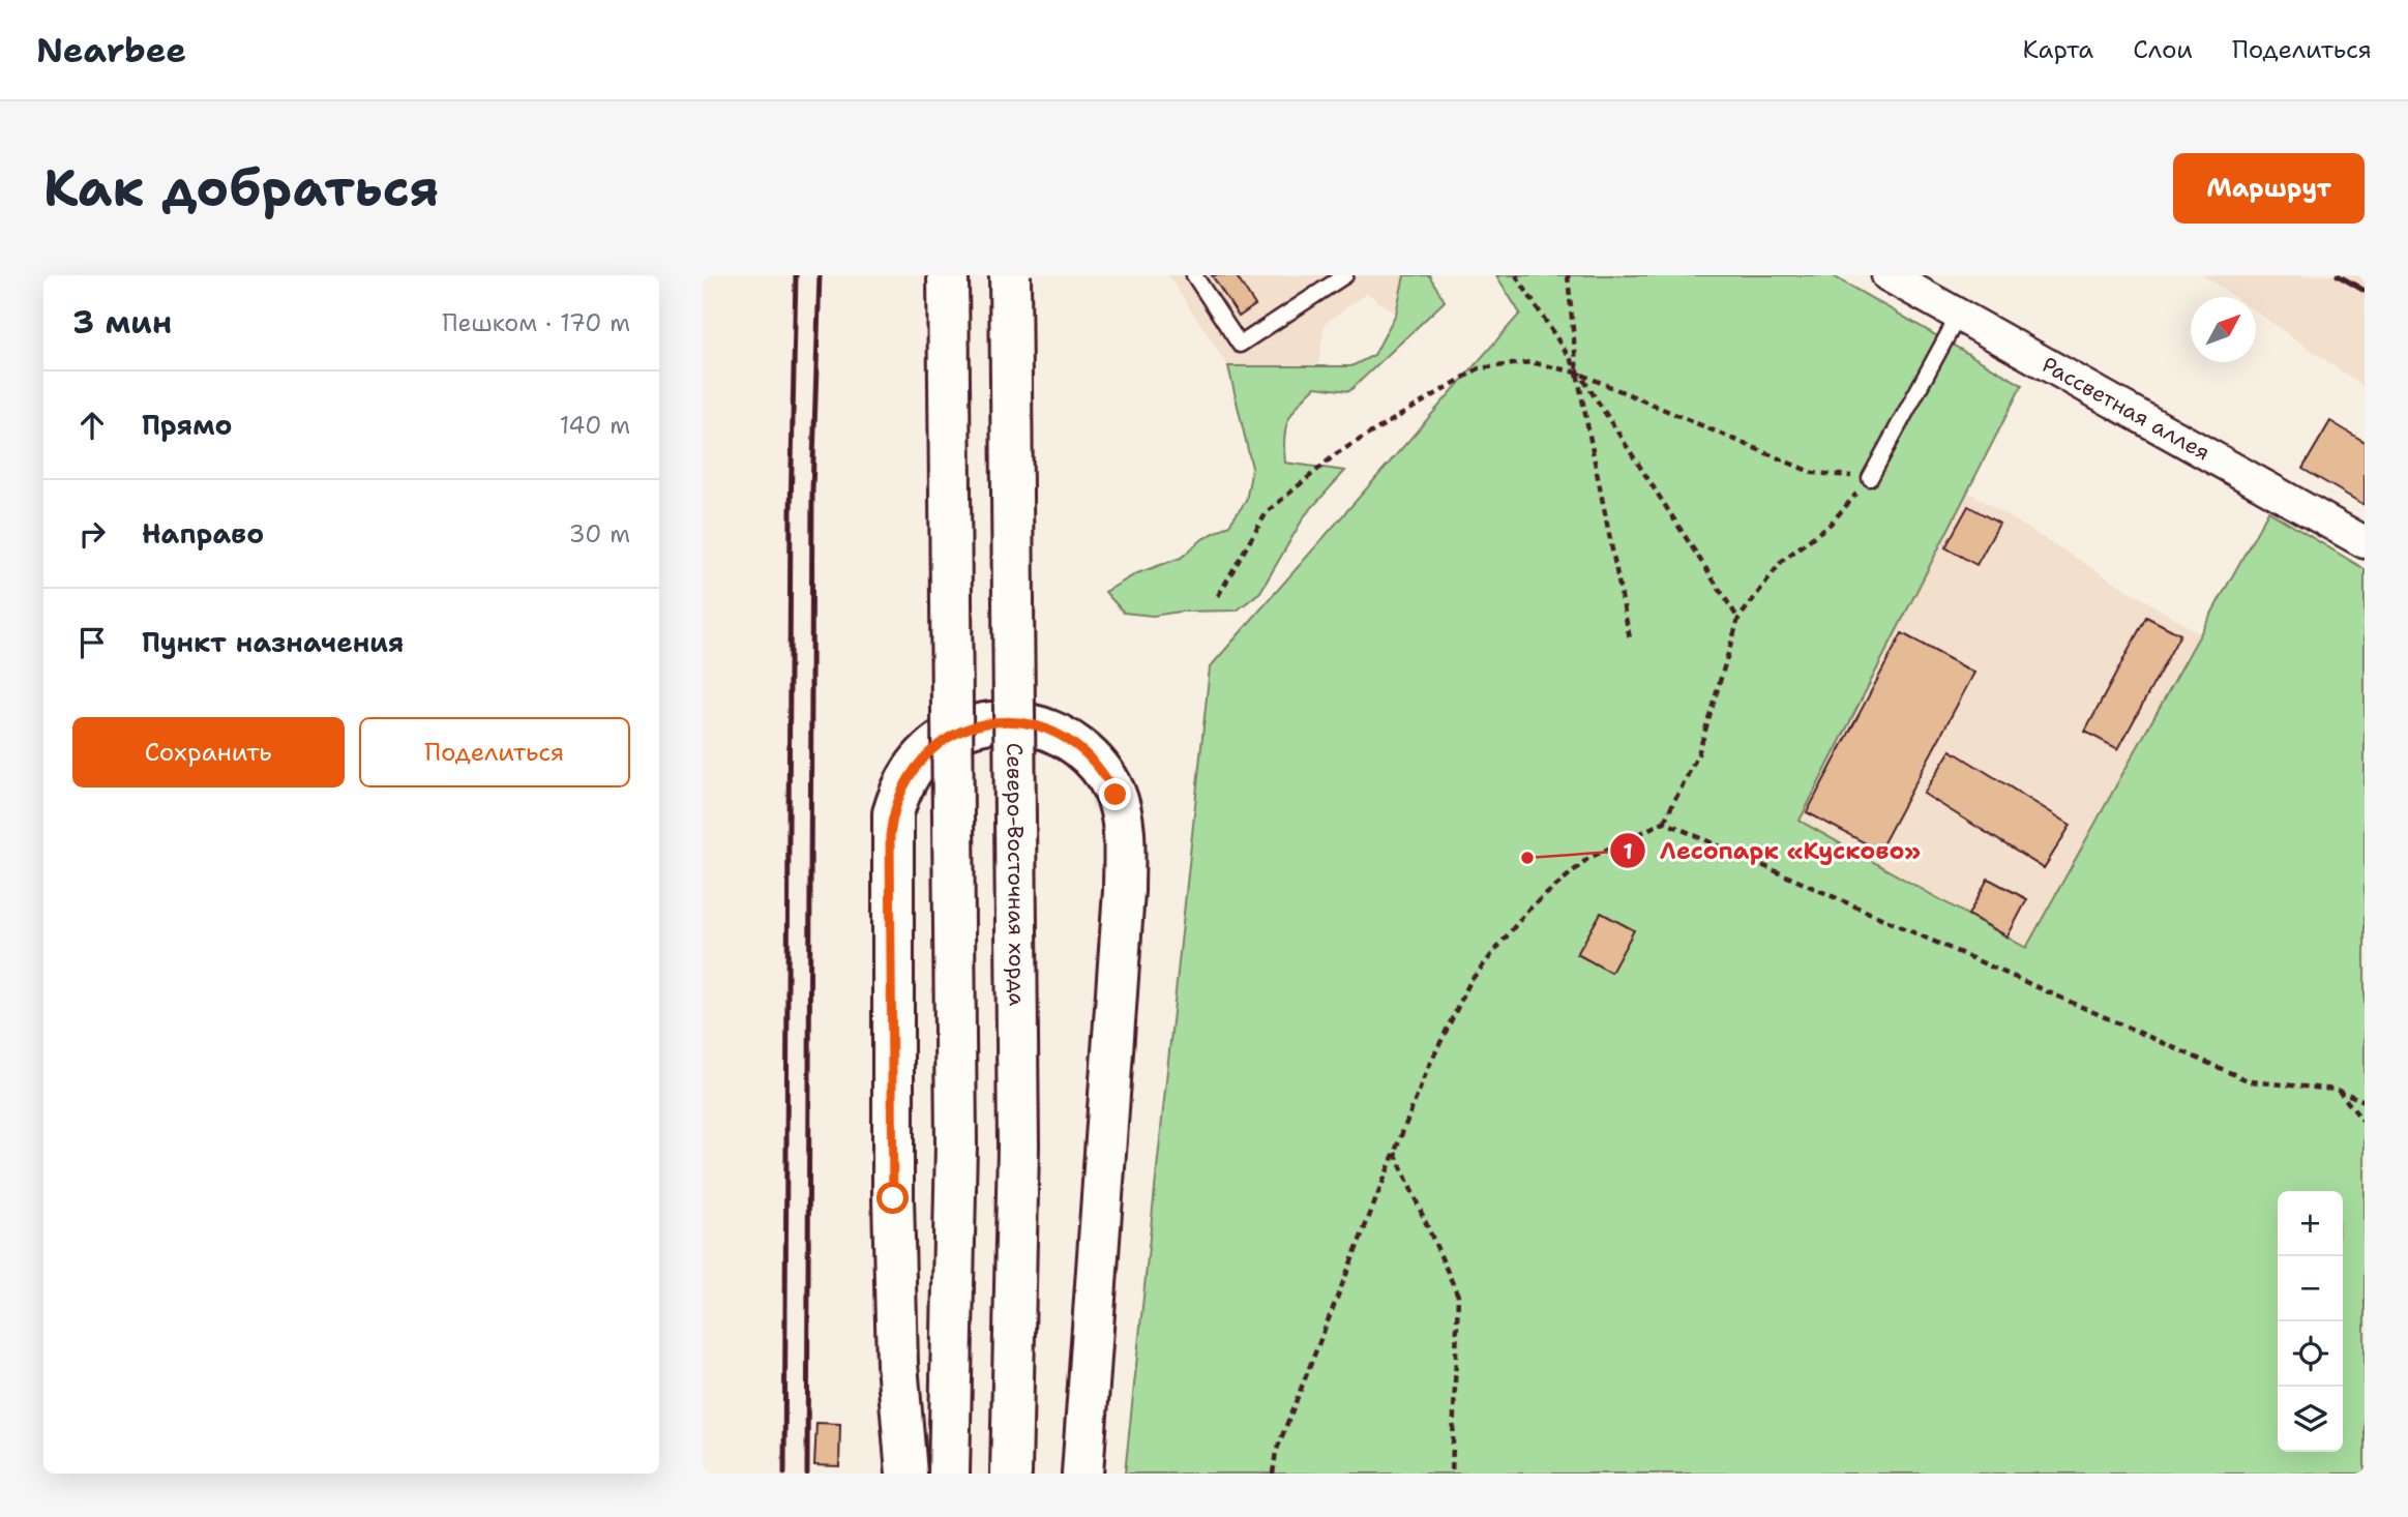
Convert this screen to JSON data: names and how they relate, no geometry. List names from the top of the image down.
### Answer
{
  "streets": {
    "main road": ["Северо-Восточная хорда"],
    "street": ["Рассветная аллея"]
  },
  "places": ["Лесопарк «Кусково»"],
  "north": "top right",
  "page": {
    "header": "Nearbee",
    "nav": ["Карта", "Слои", "Поделиться"],
    "buttons": [
      "Маршрут",
      ["Сохранить", "Поделиться"]
    ],
    "title": "Как добраться",
    "heading": ["3 мин", "Пешком · 170 m"],
    "list": [
      ["Прямо", "140 m"],
      ["Направо", "30 m"],
      "Пункт назначения"
    ],
    "map_buttons": ["+", "−"]
  }
}
